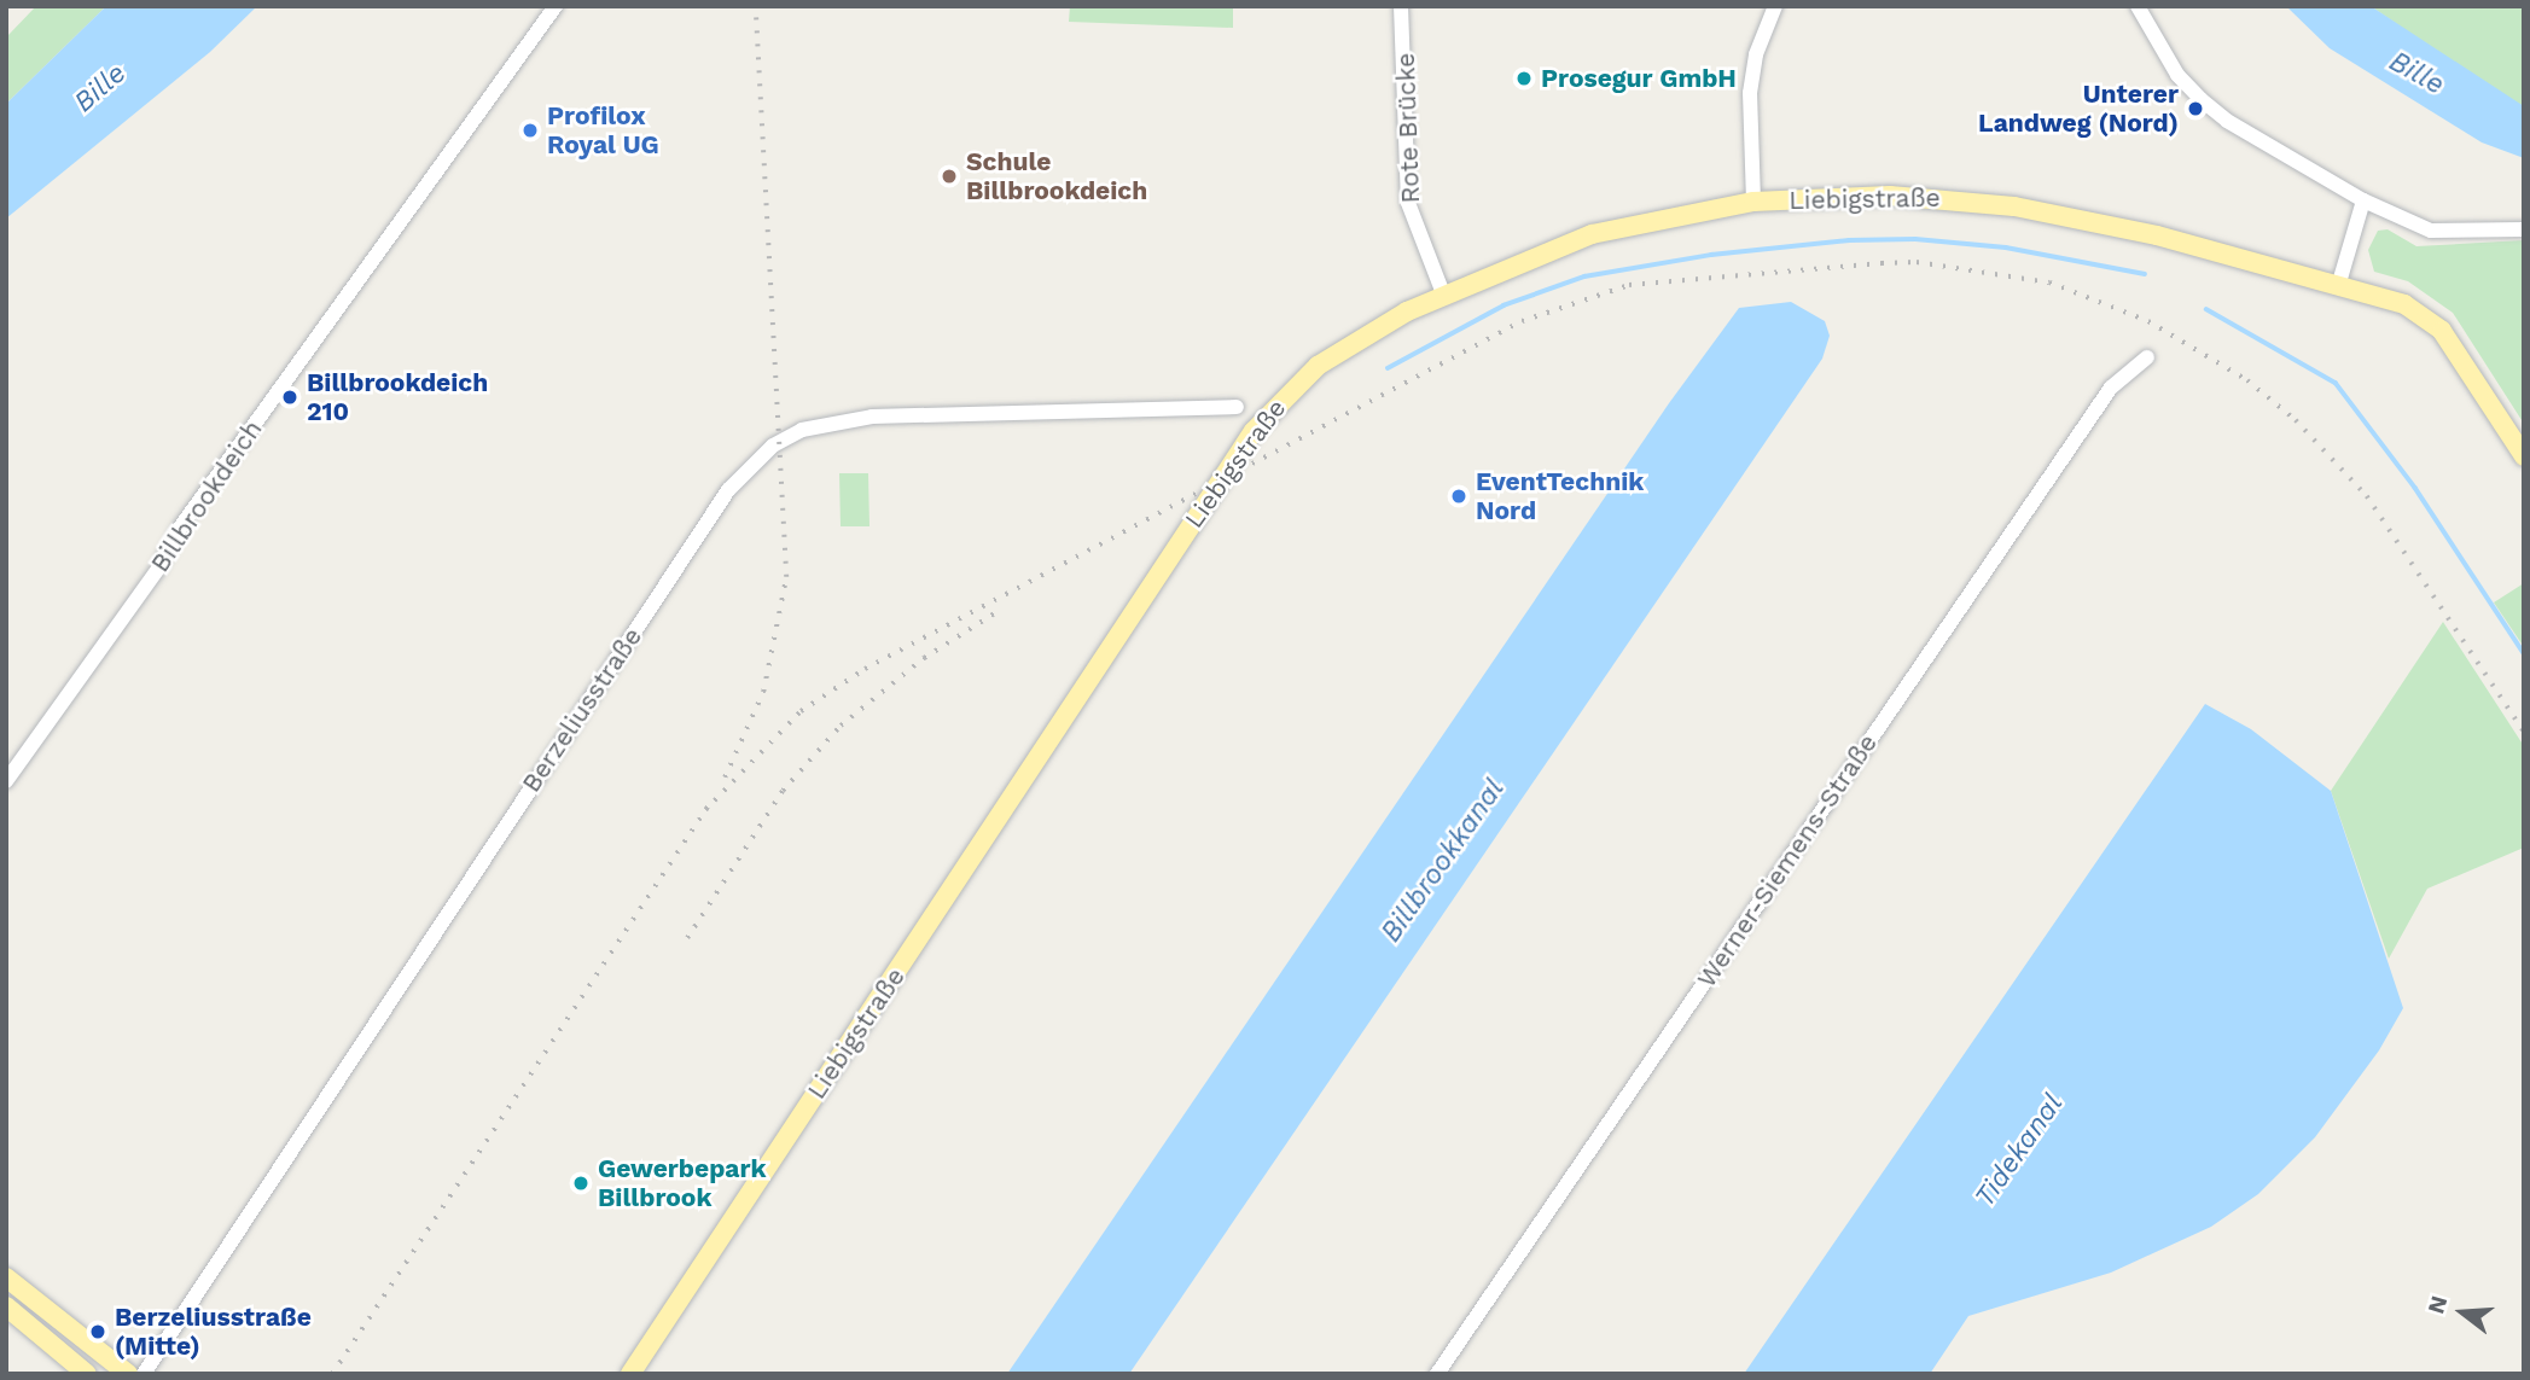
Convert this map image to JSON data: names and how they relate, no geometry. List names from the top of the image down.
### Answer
{
  "streets": {
    "main road": ["Liebigstraße"],
    "street": [
      "Rote Brücke",
      "Billbrookdeich",
      "Berzeliusstraße",
      "Werner-Siemens-Straße"
    ]
  },
  "crossings": [
    ["Rote Brücke", "Liebigstraße"]
  ],
  "water": ["Bille", "Billbrookkanal", "Tidekanal"],
  "places": [
    "Prosegur GmbH",
    "Unterer Landweg (Nord)",
    "Profilox Royal UG",
    "Schule Billbrookdeich",
    "Billbrookdeich 210",
    "EventTechnik Nord",
    "Gewerbepark Billbrook",
    "Berzeliusstraße (Mitte)"
  ],
  "north": "left"
}
